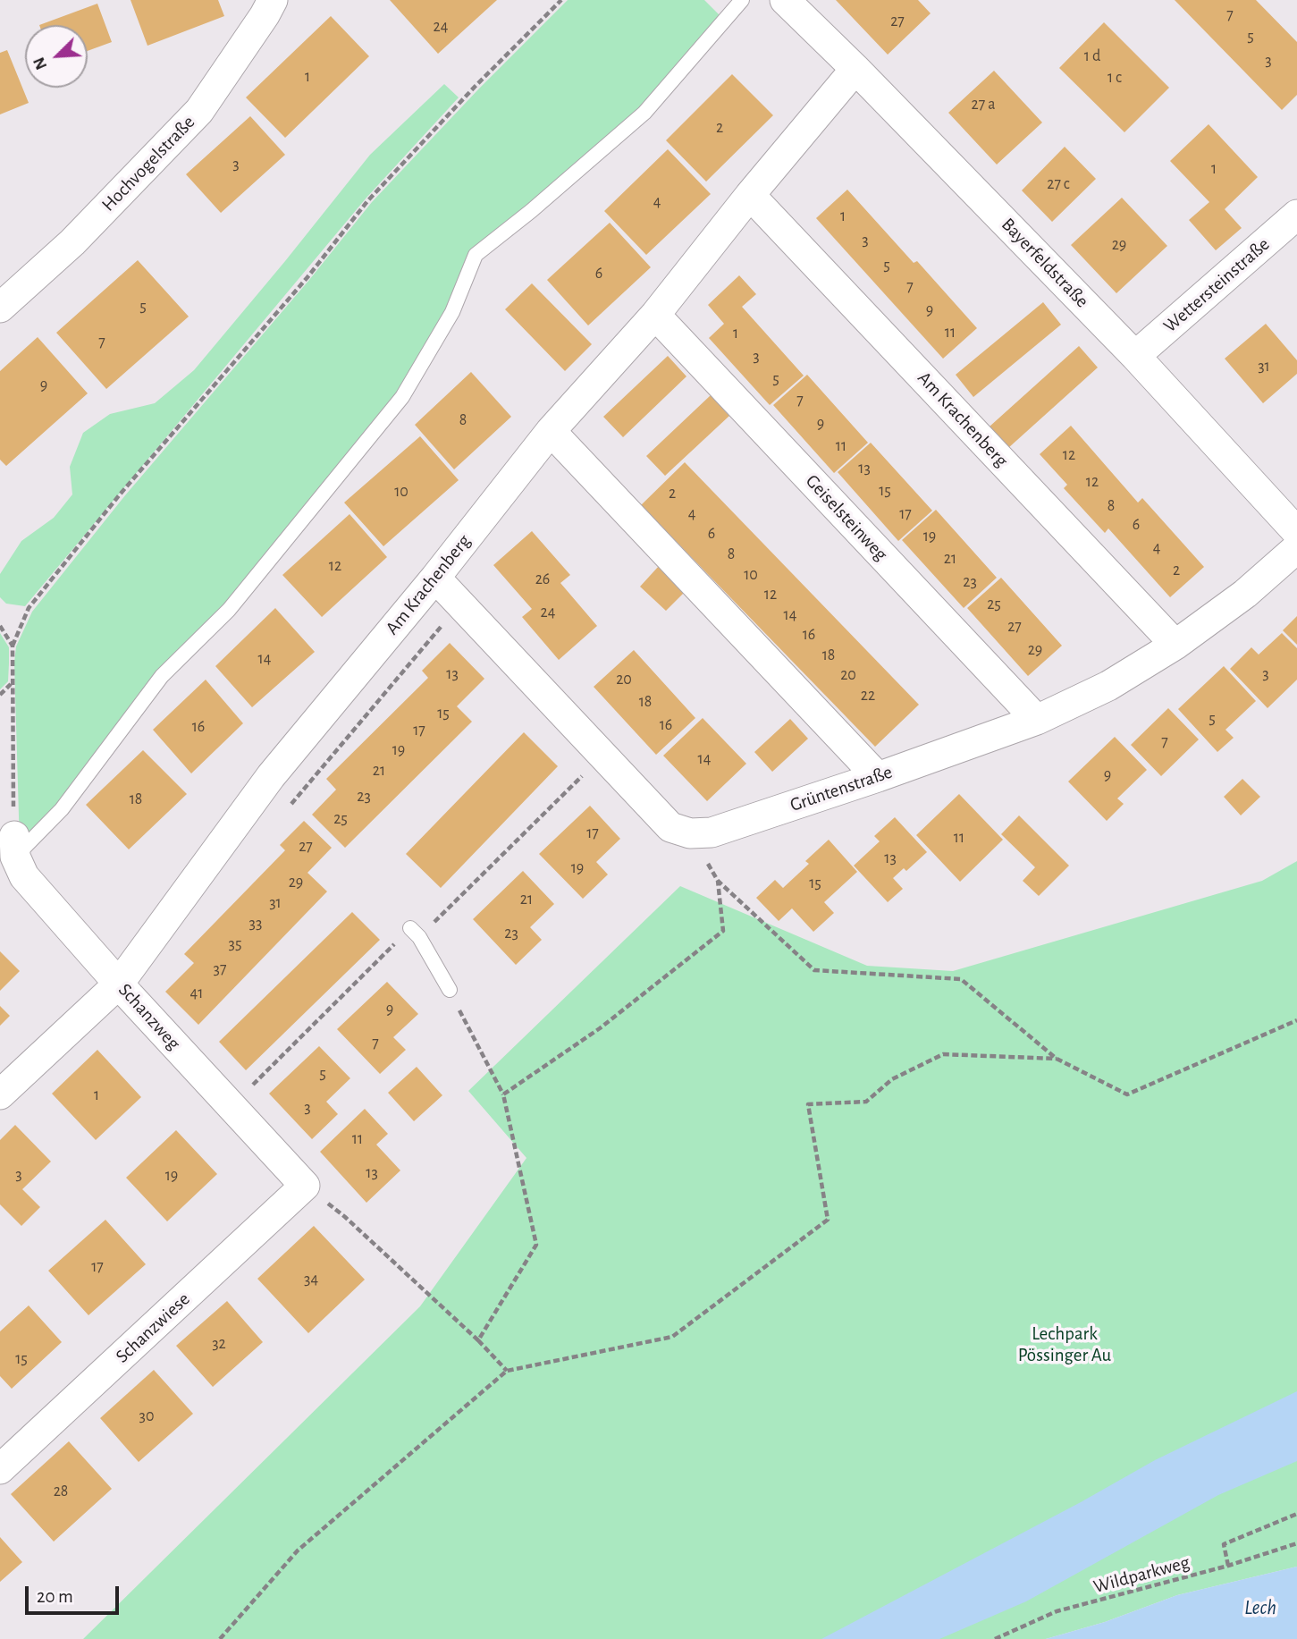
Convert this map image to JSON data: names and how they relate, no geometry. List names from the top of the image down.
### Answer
{
  "streets": {
    "street": [
      "Hochvogelstraße",
      "Bayerfeldstraße",
      "Wettersteinstraße",
      "Am Krachenberg",
      "Geiselsteinweg",
      "Grüntenstraße",
      "Schanzweg",
      "Schanzwiese"
    ],
    "path": ["Wildparkweg"]
  },
  "crossings": [
    ["Bayerfeldstraße", "Wettersteinstraße"],
    ["Bayerfeldstraße", "Am Krachenberg"],
    ["Am Krachenberg", "Geiselsteinweg"],
    ["Am Krachenberg", "Grüntenstraße"],
    ["Am Krachenberg", "Schanzweg"],
    ["Geiselsteinweg", "Grüntenstraße"],
    ["Schanzweg", "Schanzwiese"]
  ],
  "water": ["Lech"],
  "parks": ["Lechpark Pössinger Au"],
  "house_numbers": [
    "7",
    "27",
    "24",
    "5",
    "1 d",
    "3",
    "1",
    "1 c",
    "27 a",
    "2",
    "3",
    "1",
    "27 c",
    "4",
    "1",
    "3",
    "29",
    "5",
    "6",
    "7",
    "5",
    "9",
    "11",
    "1",
    "7",
    "3",
    "31",
    "5",
    "9",
    "7",
    "8",
    "9",
    "11",
    "12",
    "13",
    "12",
    "15",
    "10",
    "2",
    "8",
    "4",
    "17",
    "6",
    "6",
    "19",
    "4",
    "8",
    "21",
    "12",
    "2",
    "10",
    "26",
    "23",
    "12",
    "25",
    "24",
    "14",
    "27",
    "16",
    "29",
    "18",
    "14",
    "13",
    "3",
    "20",
    "20",
    "22",
    "18",
    "15",
    "5",
    "16",
    "16",
    "17",
    "7",
    "19",
    "14",
    "21",
    "9",
    "23",
    "18",
    "25",
    "17",
    "11",
    "27",
    "13",
    "19",
    "29",
    "15",
    "21",
    "31",
    "33",
    "23",
    "35",
    "37",
    "41",
    "9",
    "7",
    "5",
    "1",
    "3",
    "11",
    "13",
    "3",
    "19",
    "17",
    "34",
    "32",
    "15",
    "30",
    "28"
  ],
  "scale_bar": "20 m",
  "north": "bottom left"
}
